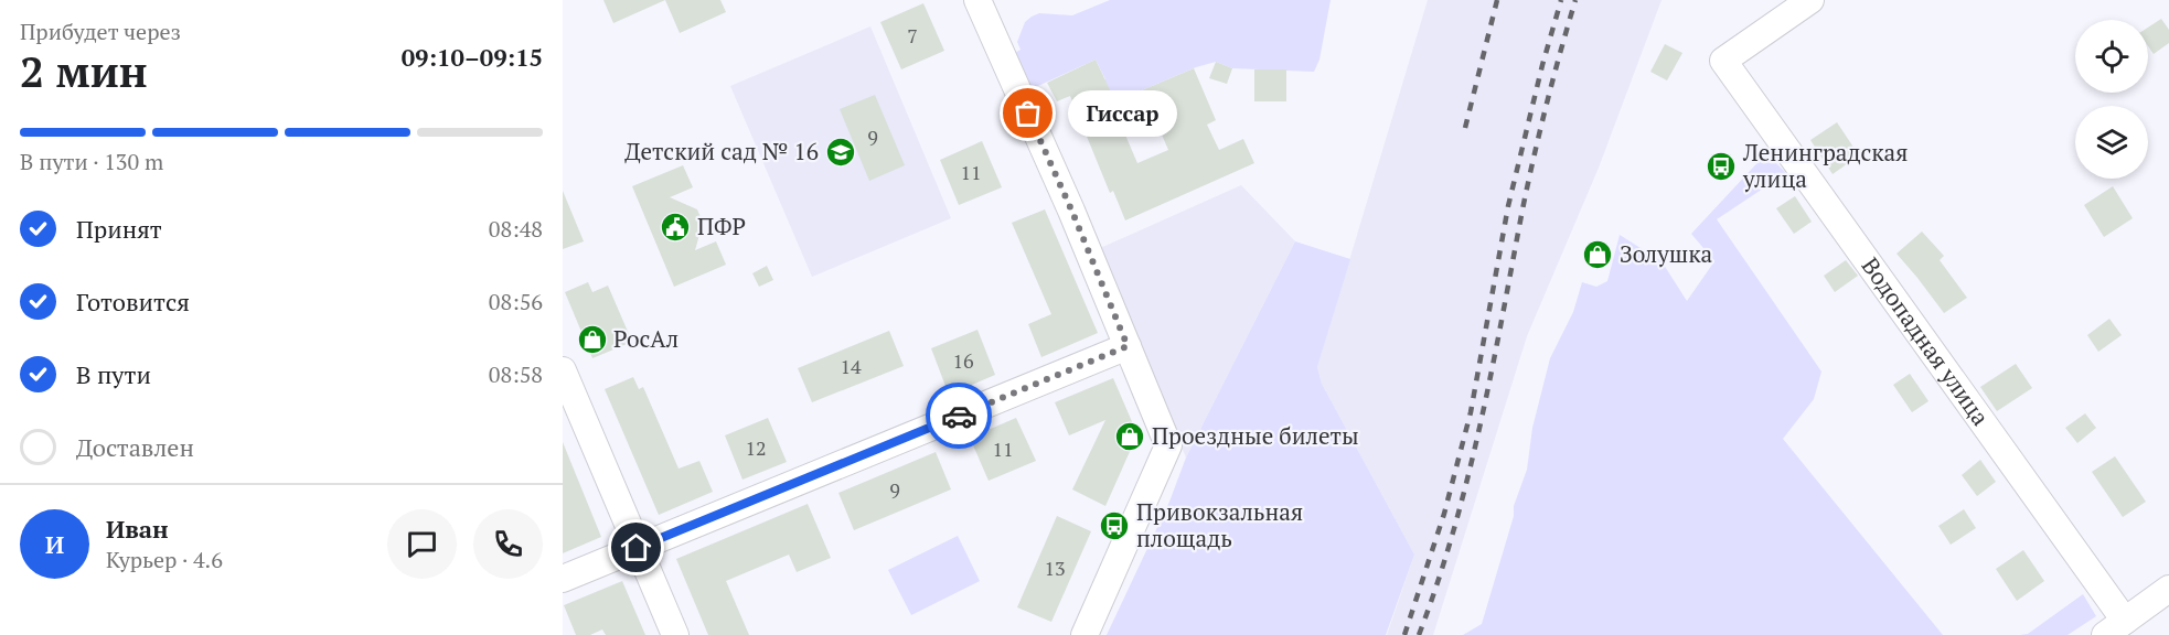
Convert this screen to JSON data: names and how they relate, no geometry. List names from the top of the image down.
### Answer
{
  "streets": {
    "street": ["Водопадная улица"]
  },
  "places": {
    "other": ["Гиссар"],
    "school or university": ["Детский сад № 16"],
    "bus stop": ["Ленинградская улица", "Привокзальная площадь"],
    "public building": ["ПФР"],
    "shop": ["Золушка", "РосАл", "Проездные билеты"]
  },
  "house_numbers": [
    "7",
    "9",
    "11",
    "16",
    "14",
    "12",
    "11",
    "9",
    "13"
  ],
  "page": {
    "heading": ["2 мин", "Прибудет через", "09:10–09:15"],
    "panel": ["Иван", "Курьер · 4.6"],
    "bubble": "Гиссар",
    "bar": "В пути · 130 m",
    "list": [
      ["Принят", "08:48"],
      ["Готовится", "08:56"],
      ["В пути", "08:58"],
      "Доставлен"
    ],
    "round": "И"
  }
}
